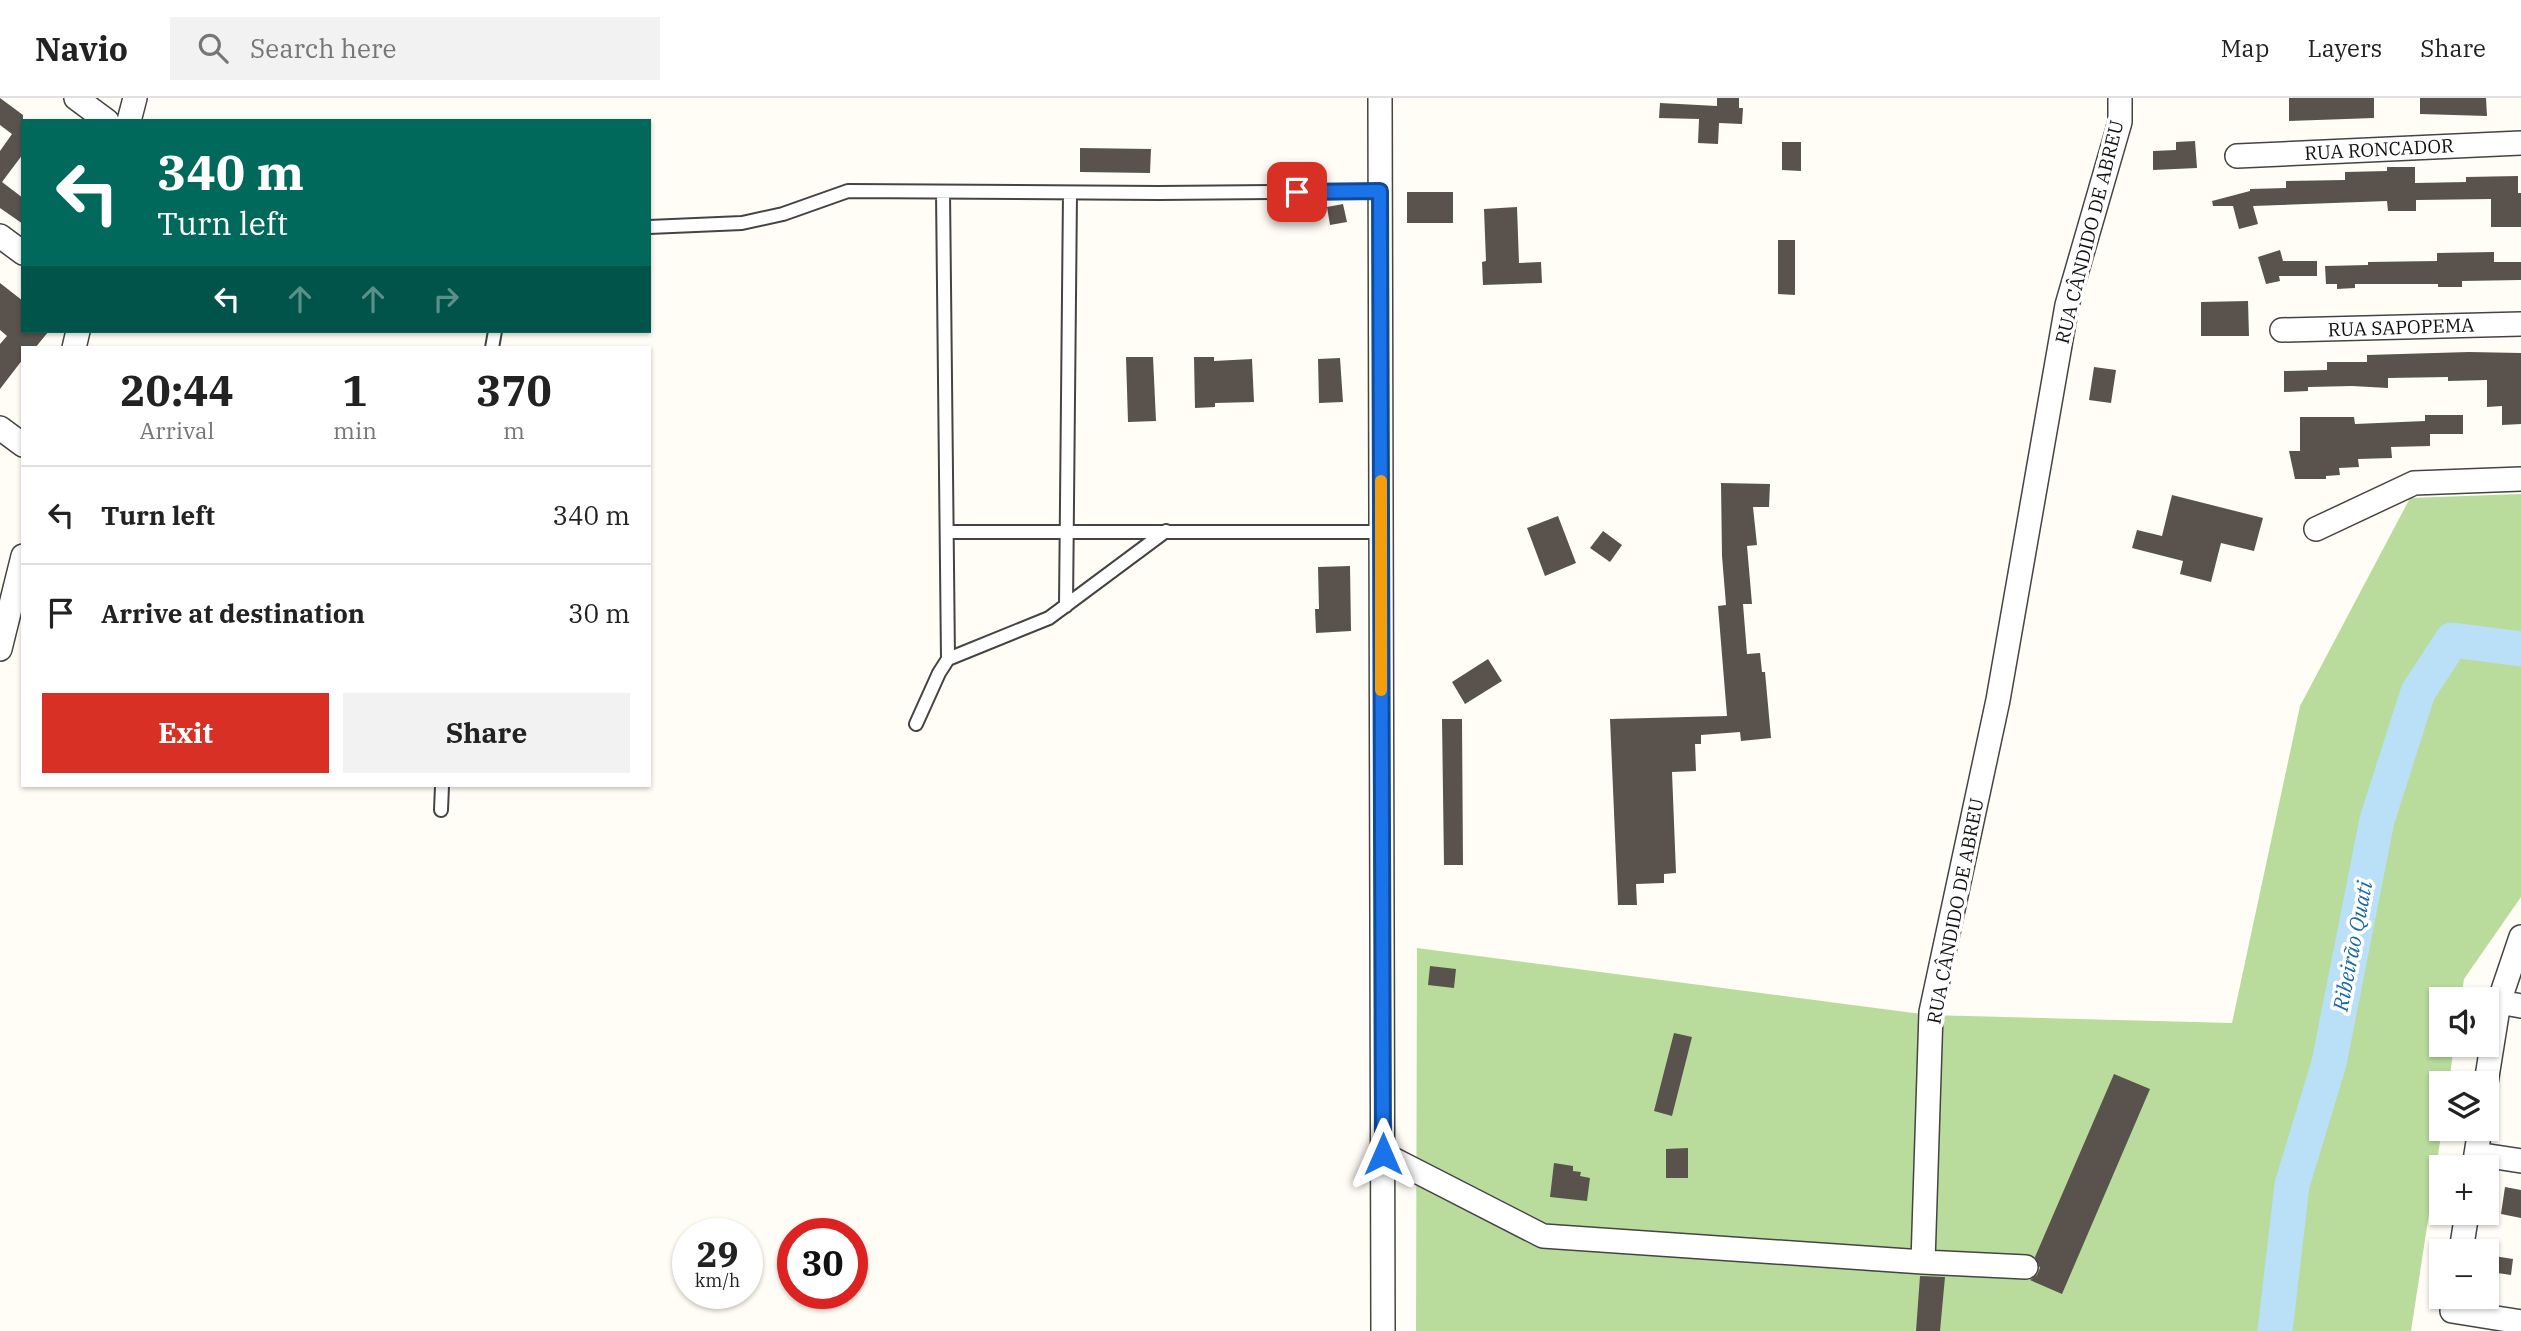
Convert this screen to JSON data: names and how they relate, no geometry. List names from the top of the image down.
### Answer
{
  "streets": {
    "street": ["RUA RONCADOR", "RUA CÂNDIDO DE ABREU", "RUA SAPOPEMA"]
  },
  "water": ["Ribeirão Quati"],
  "page": {
    "header": "Navio",
    "search": "Search here",
    "nav": ["Map", "Layers", "Share"],
    "turn": ["340 m", "Turn left"],
    "eta": [
      "20:44",
      "Arrival",
      "1",
      "min",
      "370",
      "m"
    ],
    "list": [
      {
        "name": "Turn left",
        "value": "340 m"
      },
      {
        "name": "Arrive at destination",
        "value": "30 m"
      }
    ],
    "buttons": ["Exit", "Share"],
    "map_buttons": ["+", "−"],
    "speed": "29 km/h",
    "limit": "30"
  }
}
